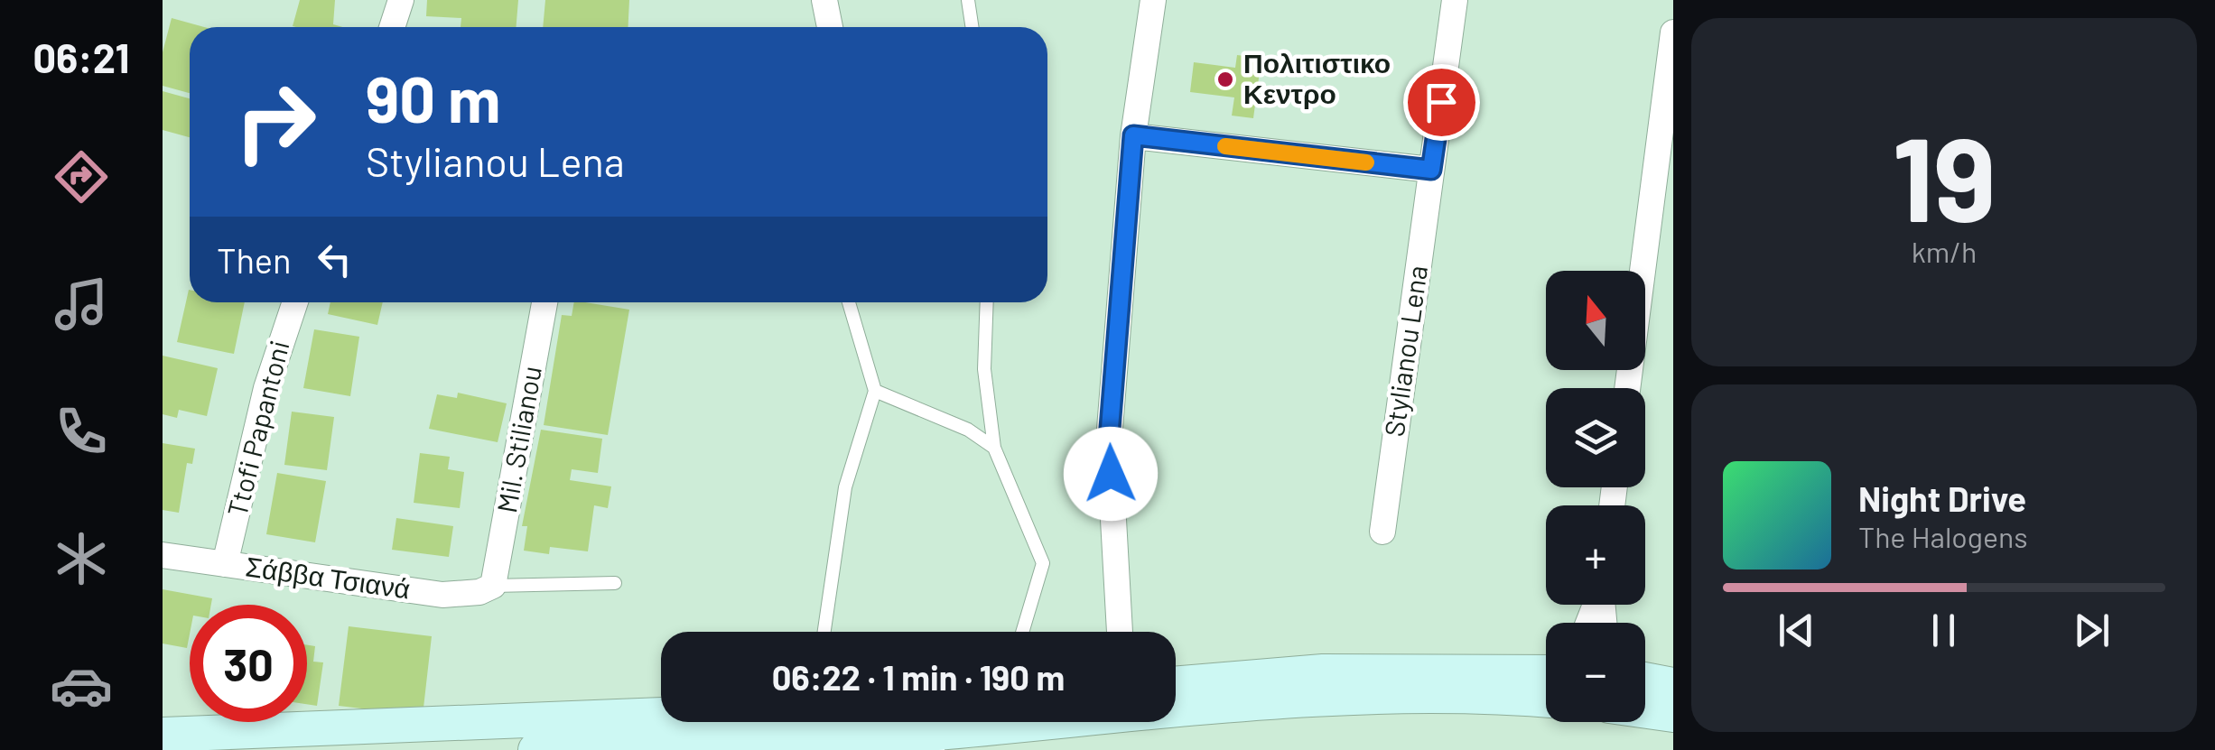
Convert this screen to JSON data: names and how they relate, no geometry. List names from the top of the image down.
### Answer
{
  "streets": {
    "street": [
      "Stylianou Lena",
      "Ttofi Papantoni",
      "Mil. Stilianou",
      "Σάββα Τσιανά"
    ]
  },
  "crossings": [
    ["Ttofi Papantoni", "Σάββα Τσιανά"],
    ["Mil. Stilianou", "Σάββα Τσιανά"]
  ],
  "places": ["Πολιτιστικο Κεντρο"],
  "north": "top",
  "page": {
    "tabs": "06:21",
    "tile": ["19", "km/h"],
    "turn": ["90 m", "Stylianou Lena"],
    "then": "Then",
    "map_buttons": ["+", "−"],
    "song": ["Night Drive", "The Halogens"],
    "limit": "30",
    "trip": "06:22 · 1 min · 190 m"
  }
}
